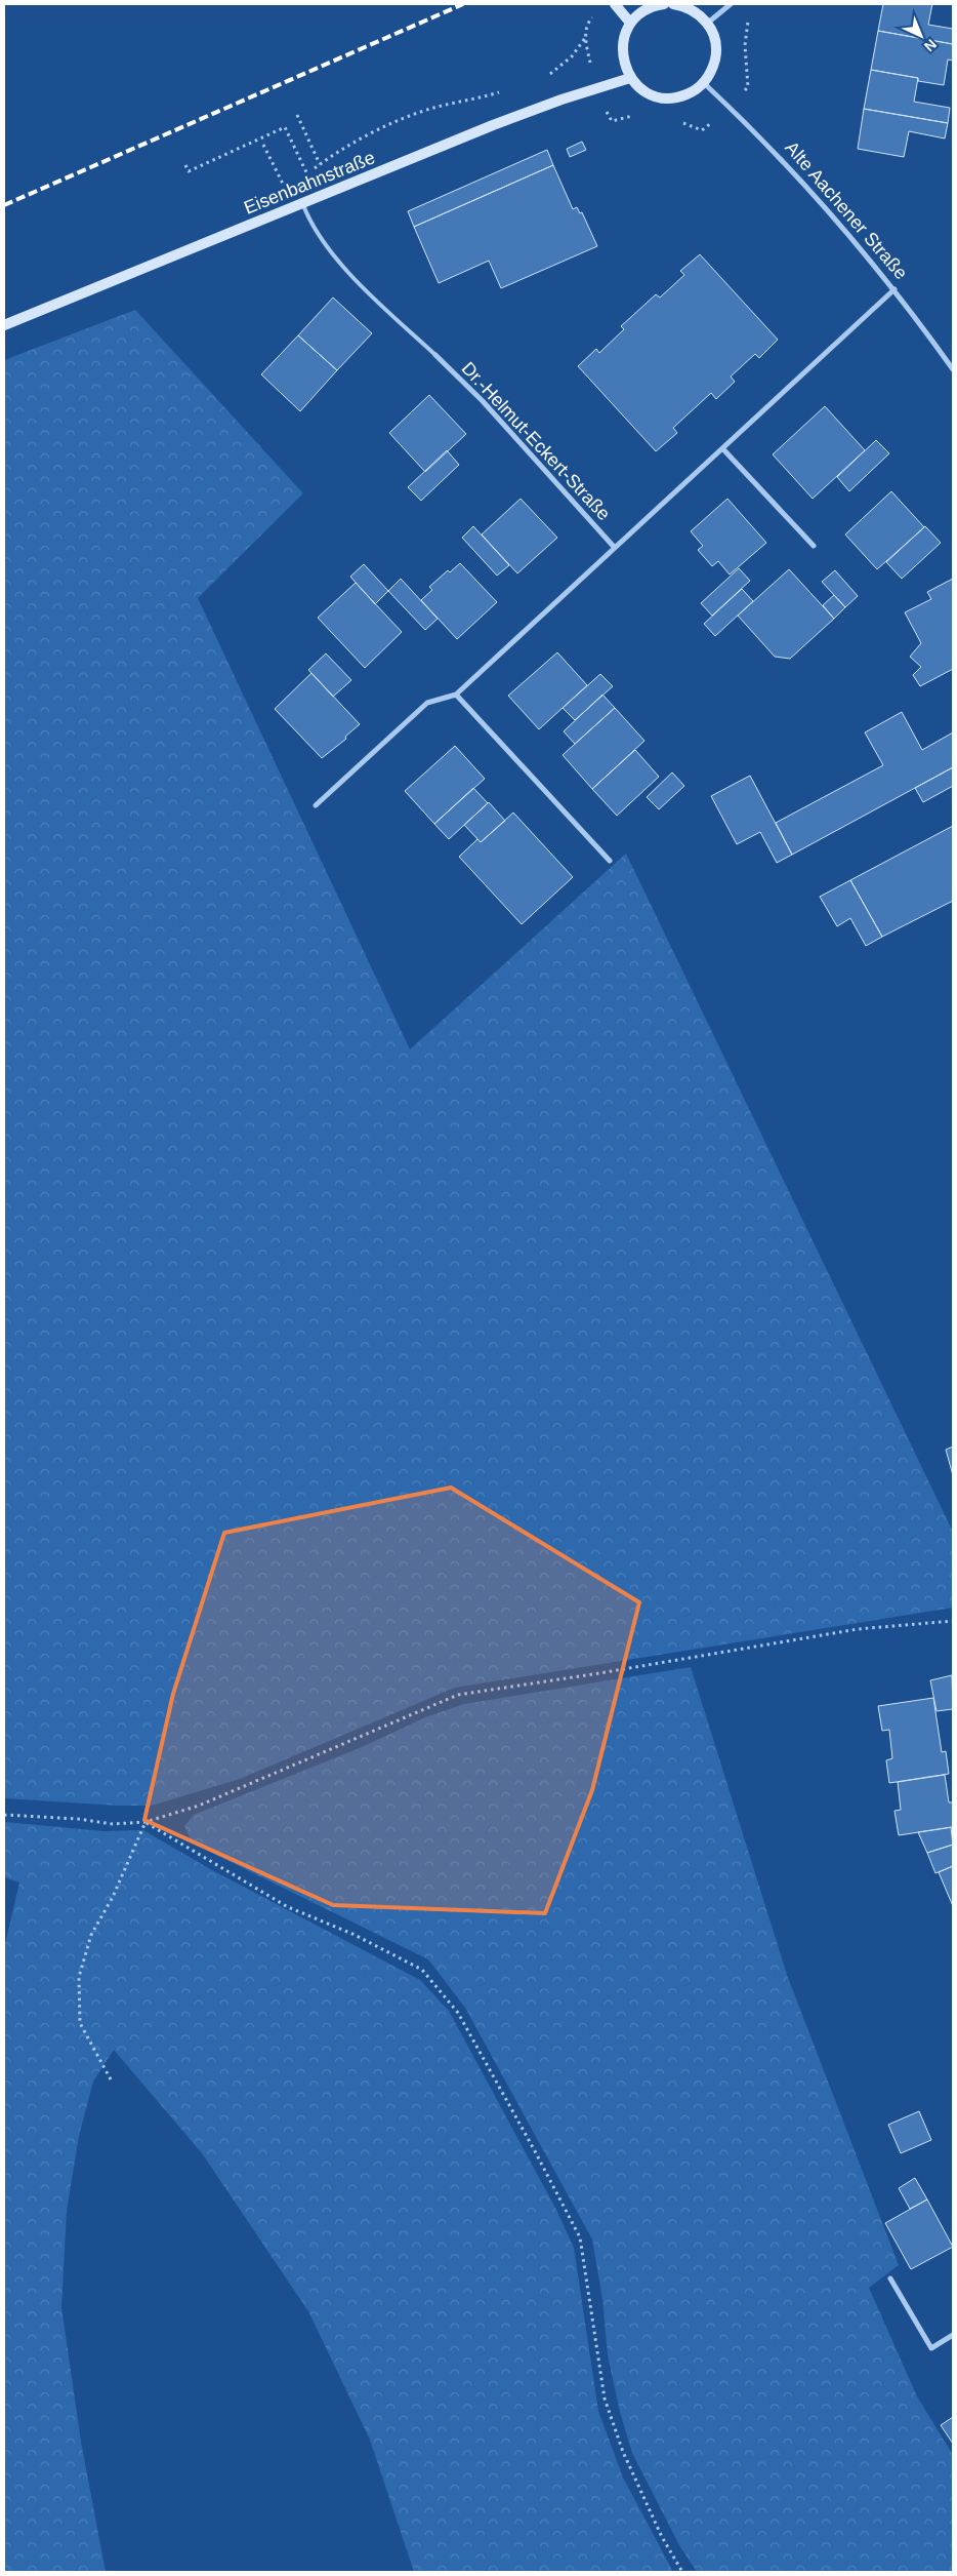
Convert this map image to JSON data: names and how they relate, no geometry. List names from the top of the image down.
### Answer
{
  "streets": {
    "street": ["Eisenbahnstraße", "Alte Aachener Straße", "Dr.-Helmut-Eckert-Straße"]
  },
  "north": "bottom right"
}
